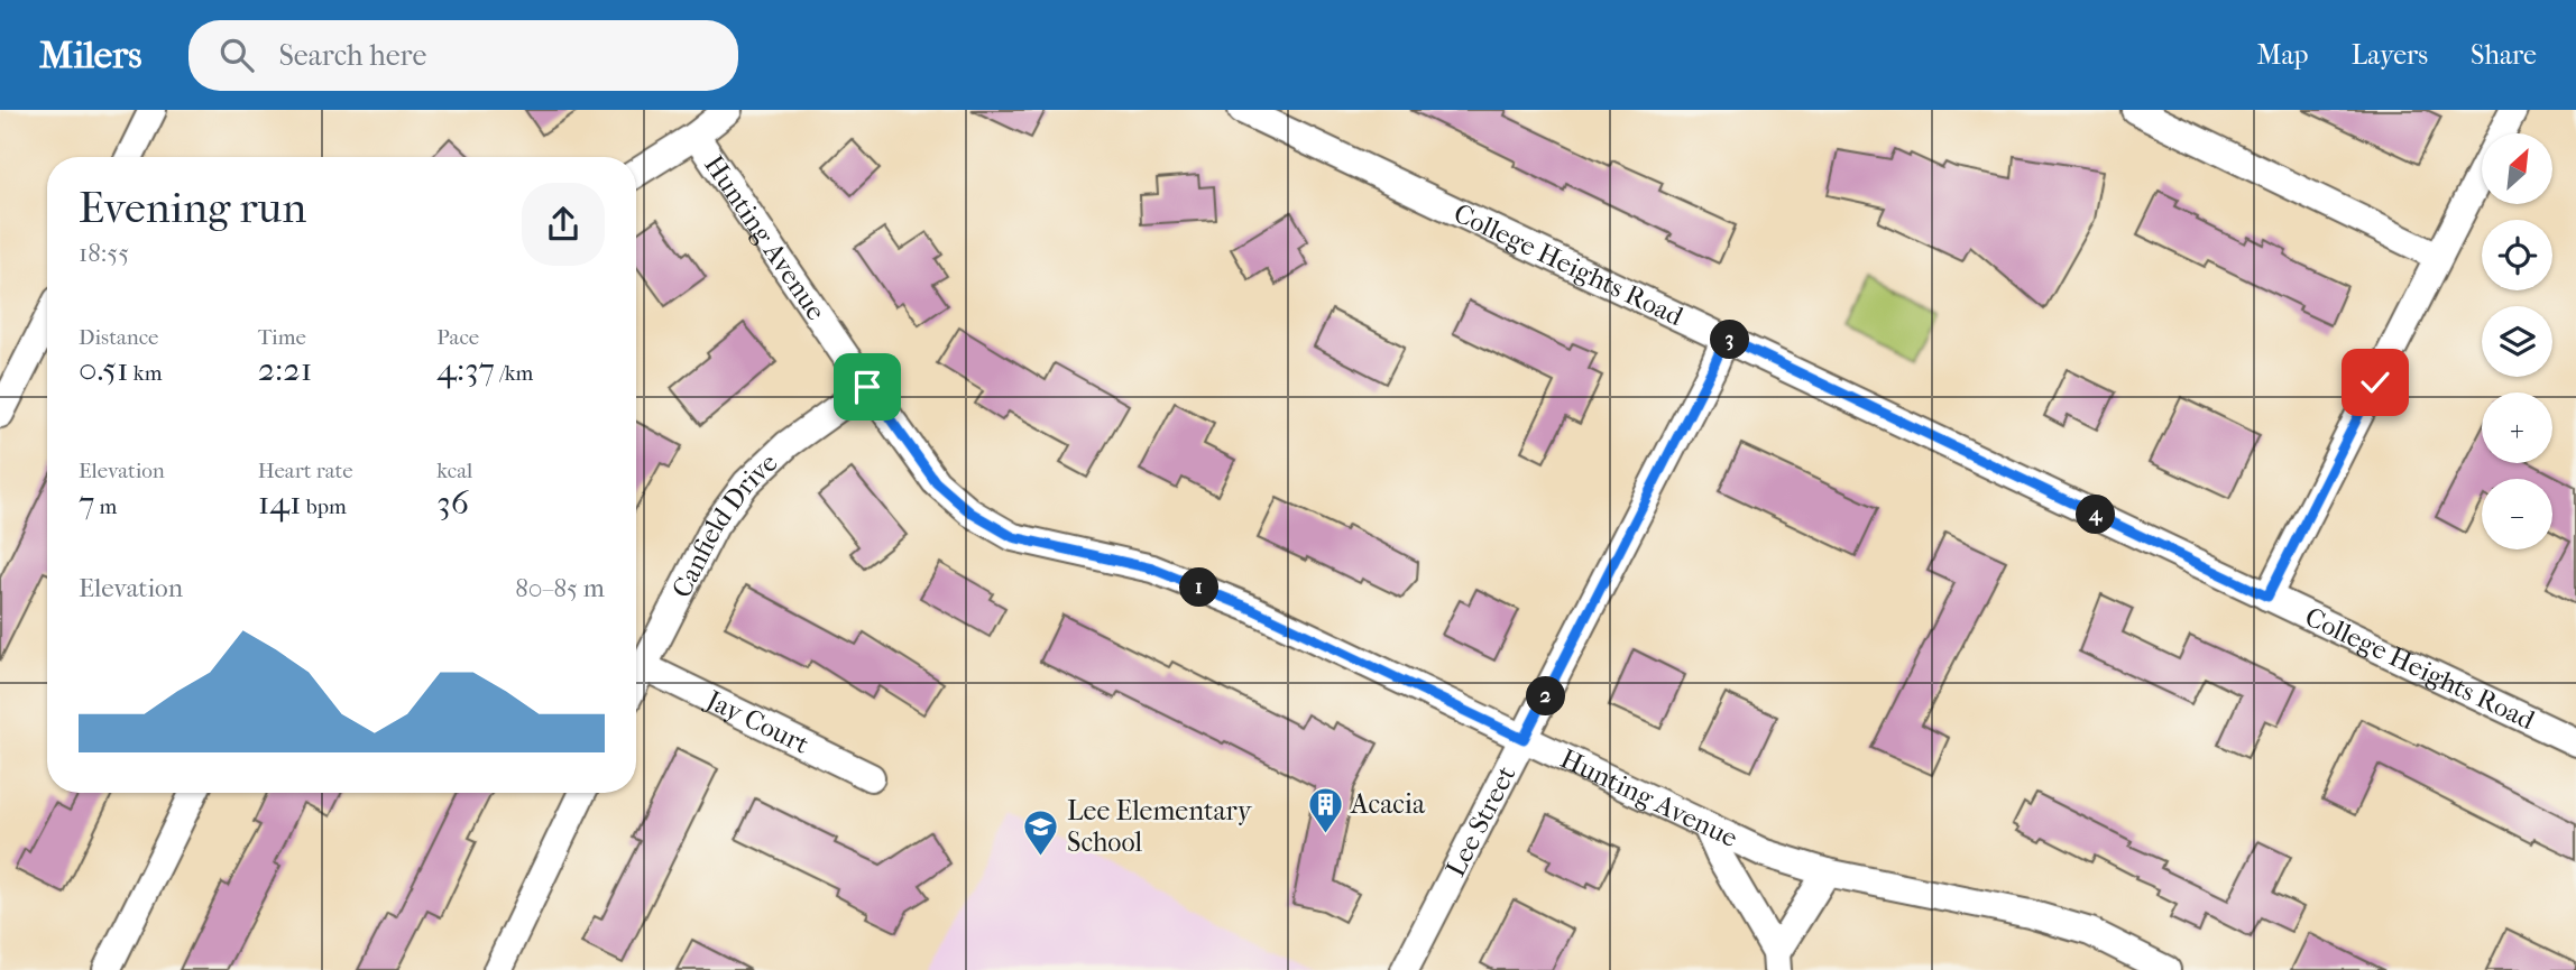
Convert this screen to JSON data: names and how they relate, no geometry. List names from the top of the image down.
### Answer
{
  "streets": {
    "street": [
      "Hunting Avenue",
      "College Heights Road",
      "Canfield Drive",
      "Jay Court",
      "Lee Street"
    ]
  },
  "crossings": [
    ["Hunting Avenue", "Canfield Drive"],
    ["Hunting Avenue", "Lee Street"],
    ["College Heights Road", "Lee Street"],
    ["Canfield Drive", "Jay Court"]
  ],
  "places": {
    "building": ["Acacia"],
    "school or university": ["Lee Elementary School"]
  },
  "north": "top right",
  "page": {
    "header": "Milers",
    "search": "Search here",
    "nav": ["Map", "Layers", "Share"],
    "map_buttons": ["+", "−"],
    "heading": ["Evening run", "18:55"],
    "stats": [
      ["Distance", "0.51 km"],
      ["Time", "2:21"],
      ["Pace", "4:37 /km"],
      ["Elevation", "7 m"],
      ["Heart rate", "141 bpm"],
      ["kcal", "36"]
    ],
    "pins": [
      "3",
      "4",
      "1",
      "2"
    ],
    "chart": ["Elevation", "80–85 m"]
  }
}
